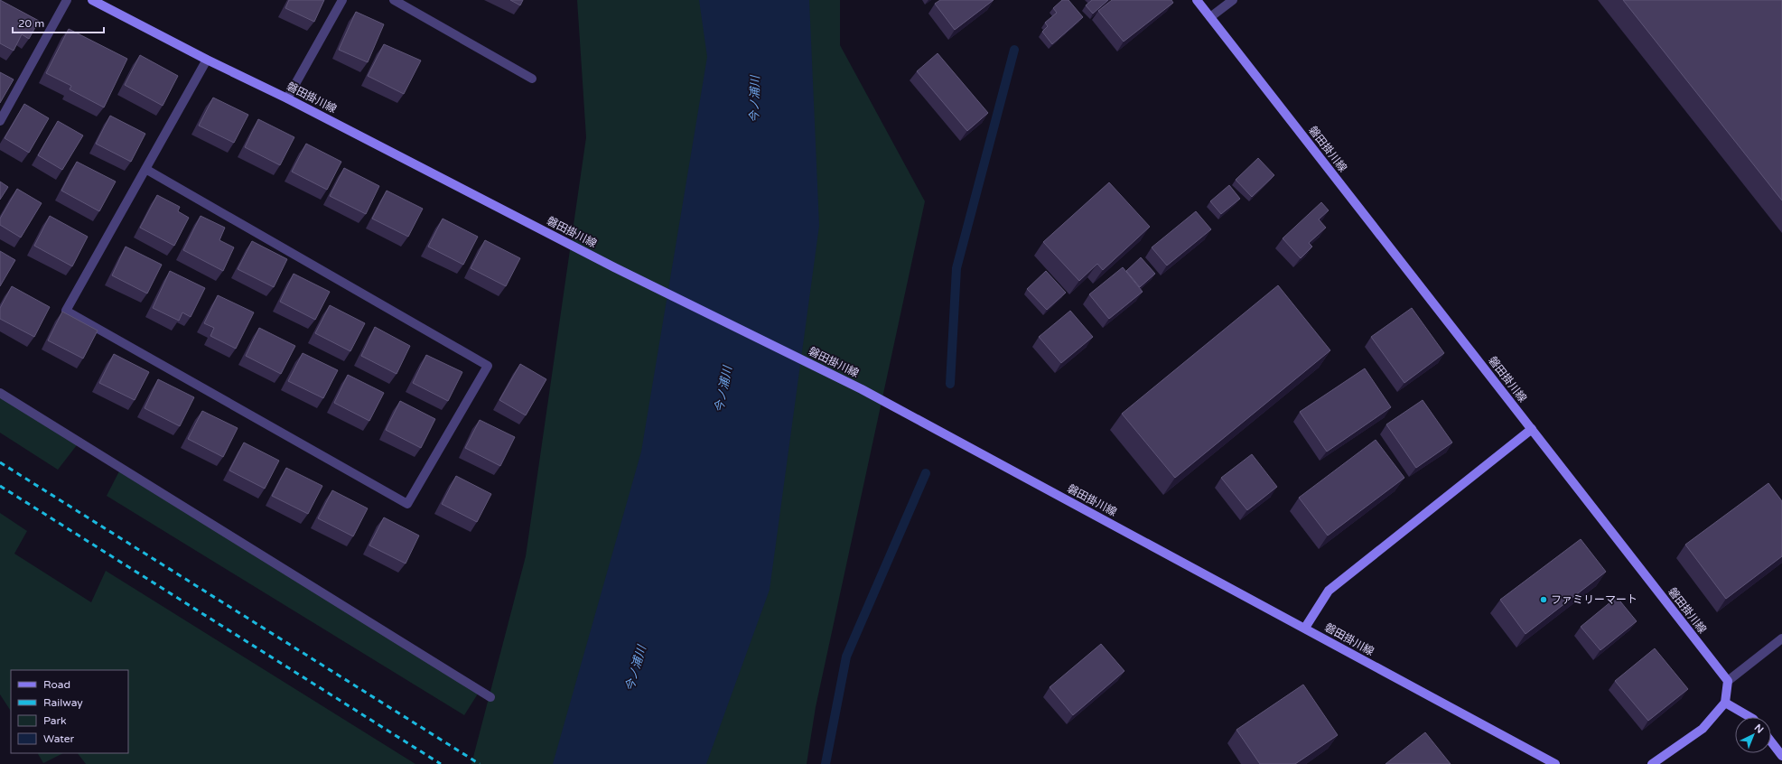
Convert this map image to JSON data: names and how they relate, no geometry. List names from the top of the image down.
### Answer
{
  "streets": {
    "main road": ["磐田掛川線"]
  },
  "water": ["今ノ浦川"],
  "places": ["ファミリーマート"],
  "legend": [
    "Road",
    "Railway",
    "Park",
    "Water"
  ],
  "scale_bar": "20 m",
  "north": "top right"
}
